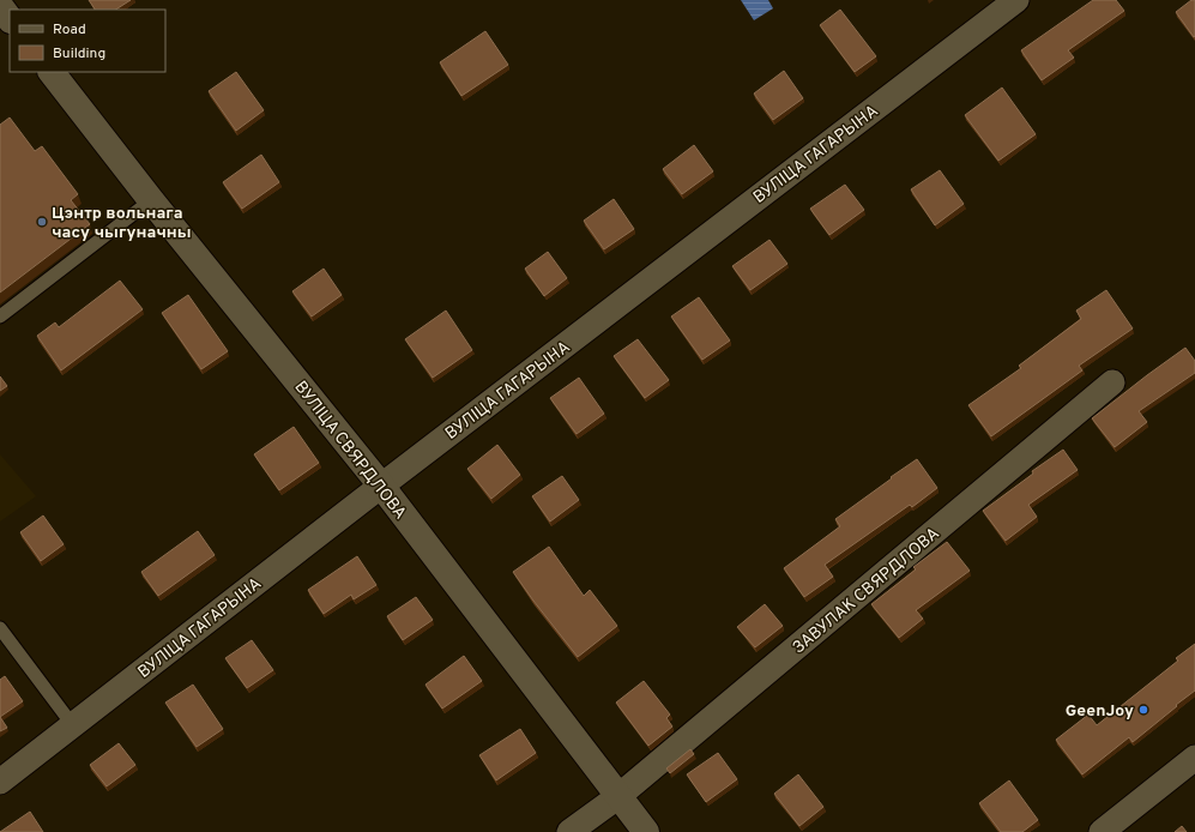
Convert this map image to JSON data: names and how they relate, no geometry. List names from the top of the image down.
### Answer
{
  "streets": {
    "main road": ["ВУЛІЦА СВЯРДЛОВА"],
    "street": ["ВУЛІЦА ГАГАРЫНА", "ЗАВУЛАК СВЯРДЛОВА"]
  },
  "crossings": [
    ["ВУЛІЦА ГАГАРЫНА", "ВУЛІЦА СВЯРДЛОВА"],
    ["ВУЛІЦА СВЯРДЛОВА", "ЗАВУЛАК СВЯРДЛОВА"]
  ],
  "places": ["Цэнтр вольнага часу чыгуначны", "GeenJoy"],
  "legend": ["Road", "Building"]
}
